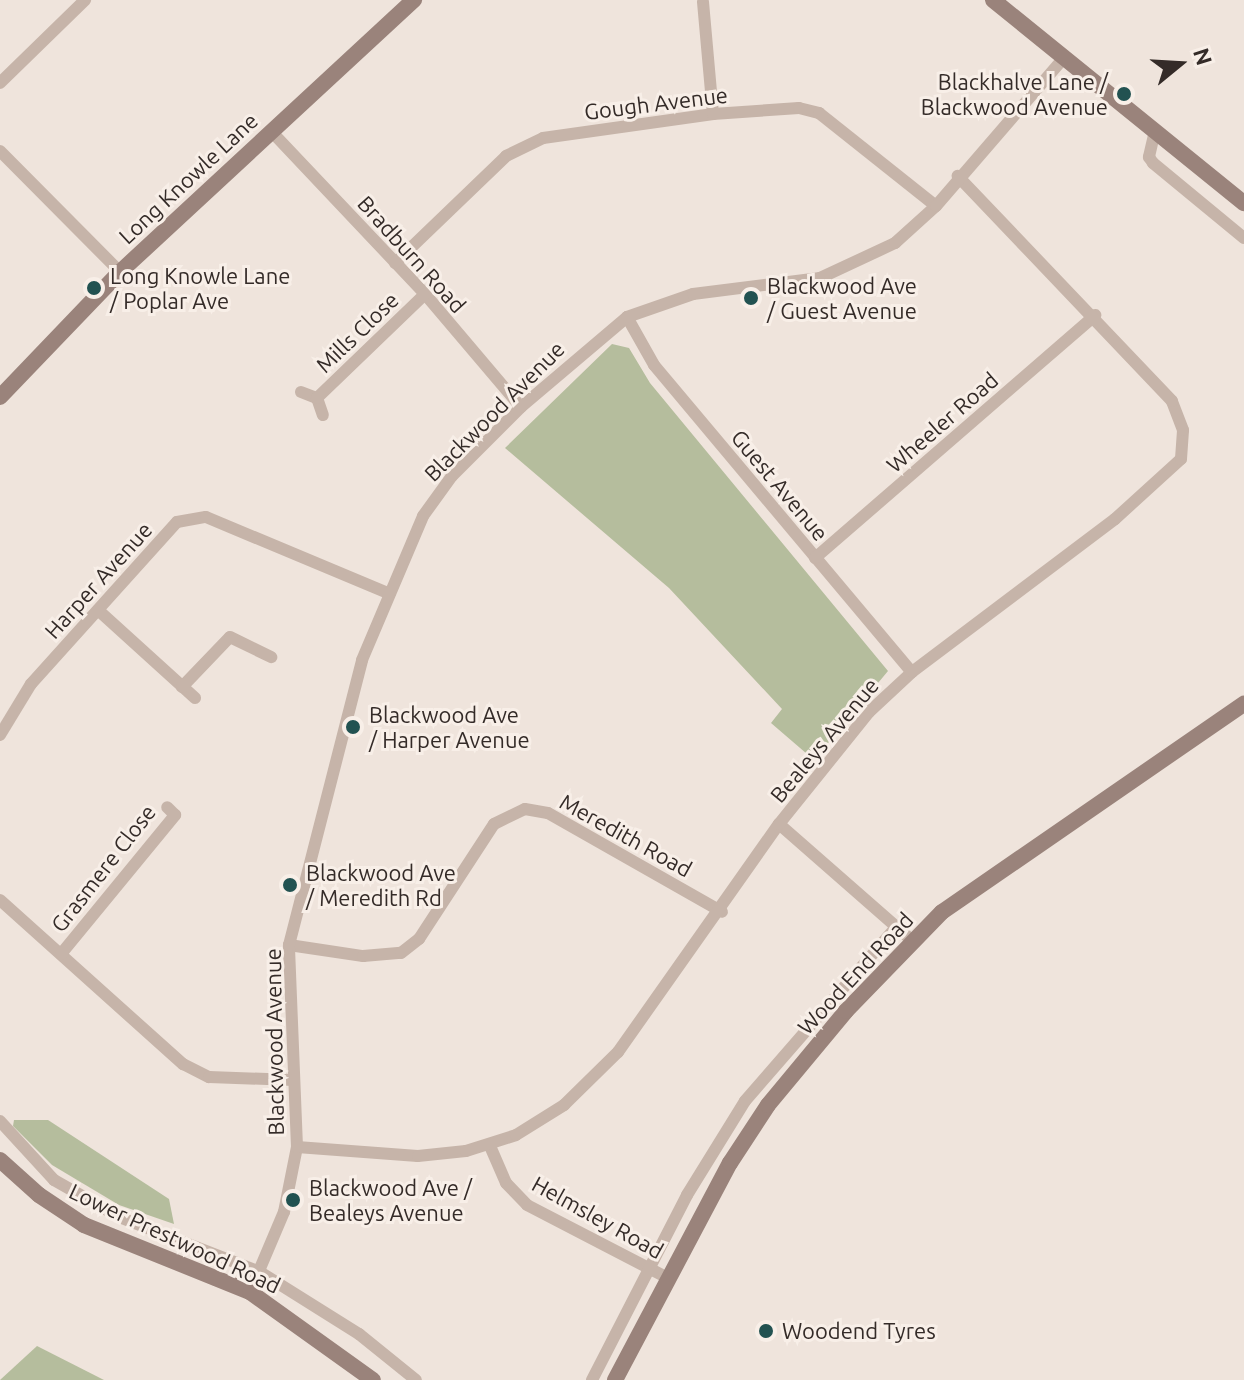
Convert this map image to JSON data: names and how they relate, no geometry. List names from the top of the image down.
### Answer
{
  "streets": {
    "street": [
      "Gough Avenue",
      "Long Knowle Lane",
      "Bradburn Road",
      "Mills Close",
      "Blackwood Avenue",
      "Wheeler Road",
      "Guest Avenue",
      "Harper Avenue",
      "Bealeys Avenue",
      "Meredith Road",
      "Grasmere Close",
      "Wood End Road",
      "Helmsley Road",
      "Lower Prestwood Road"
    ]
  },
  "crossings": [
    ["Gough Avenue", "Bradburn Road"],
    ["Gough Avenue", "Blackwood Avenue"],
    ["Long Knowle Lane", "Bradburn Road"],
    ["Bradburn Road", "Mills Close"],
    ["Bradburn Road", "Blackwood Avenue"],
    ["Blackwood Avenue", "Guest Avenue"],
    ["Blackwood Avenue", "Harper Avenue"],
    ["Blackwood Avenue", "Bealeys Avenue"],
    ["Blackwood Avenue", "Meredith Road"],
    ["Blackwood Avenue", "Lower Prestwood Road"],
    ["Wheeler Road", "Guest Avenue"],
    ["Wheeler Road", "Bealeys Avenue"],
    ["Guest Avenue", "Bealeys Avenue"],
    ["Bealeys Avenue", "Meredith Road"],
    ["Bealeys Avenue", "Helmsley Road"],
    ["Wood End Road", "Helmsley Road"]
  ],
  "places": [
    "Blackhalve Lane / Blackwood Avenue",
    "Long Knowle Lane / Poplar Ave",
    "Blackwood Ave / Guest Avenue",
    "Blackwood Ave / Harper Avenue",
    "Blackwood Ave / Meredith Rd",
    "Blackwood Ave / Bealeys Avenue",
    "Woodend Tyres"
  ],
  "north": "right"
}
